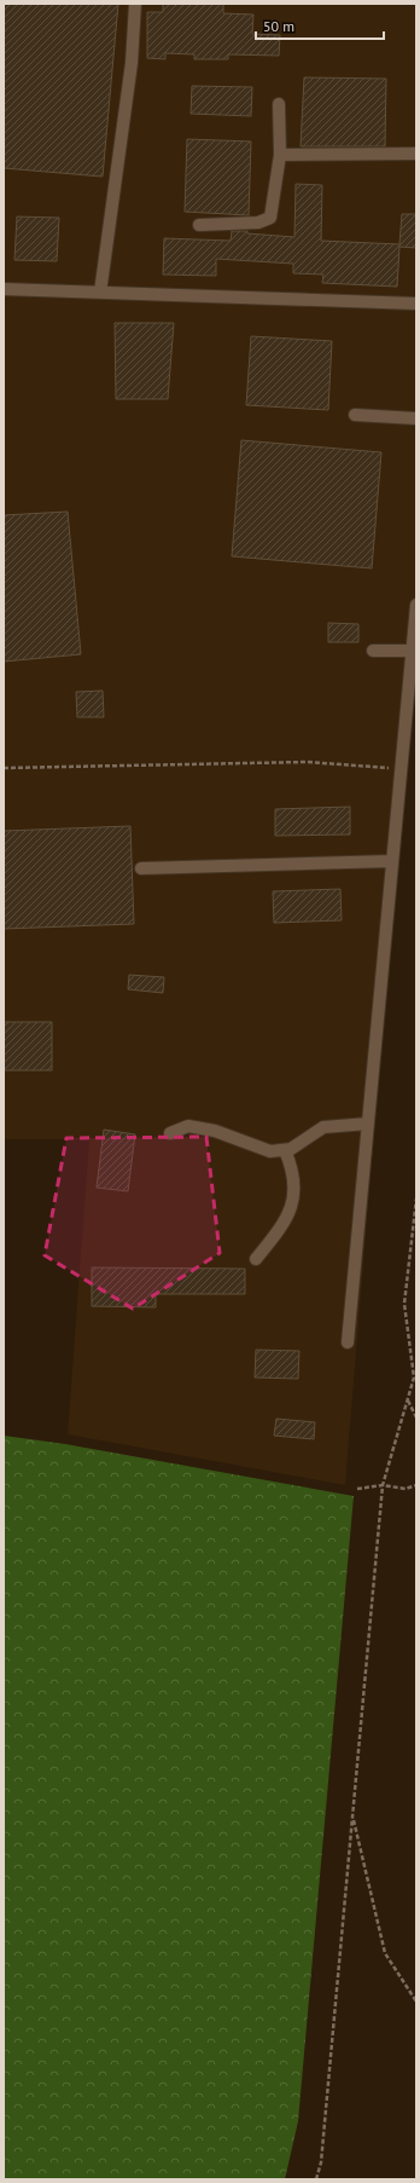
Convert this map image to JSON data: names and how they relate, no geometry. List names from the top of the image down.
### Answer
{
  "scale_bar": "50 m"
}
